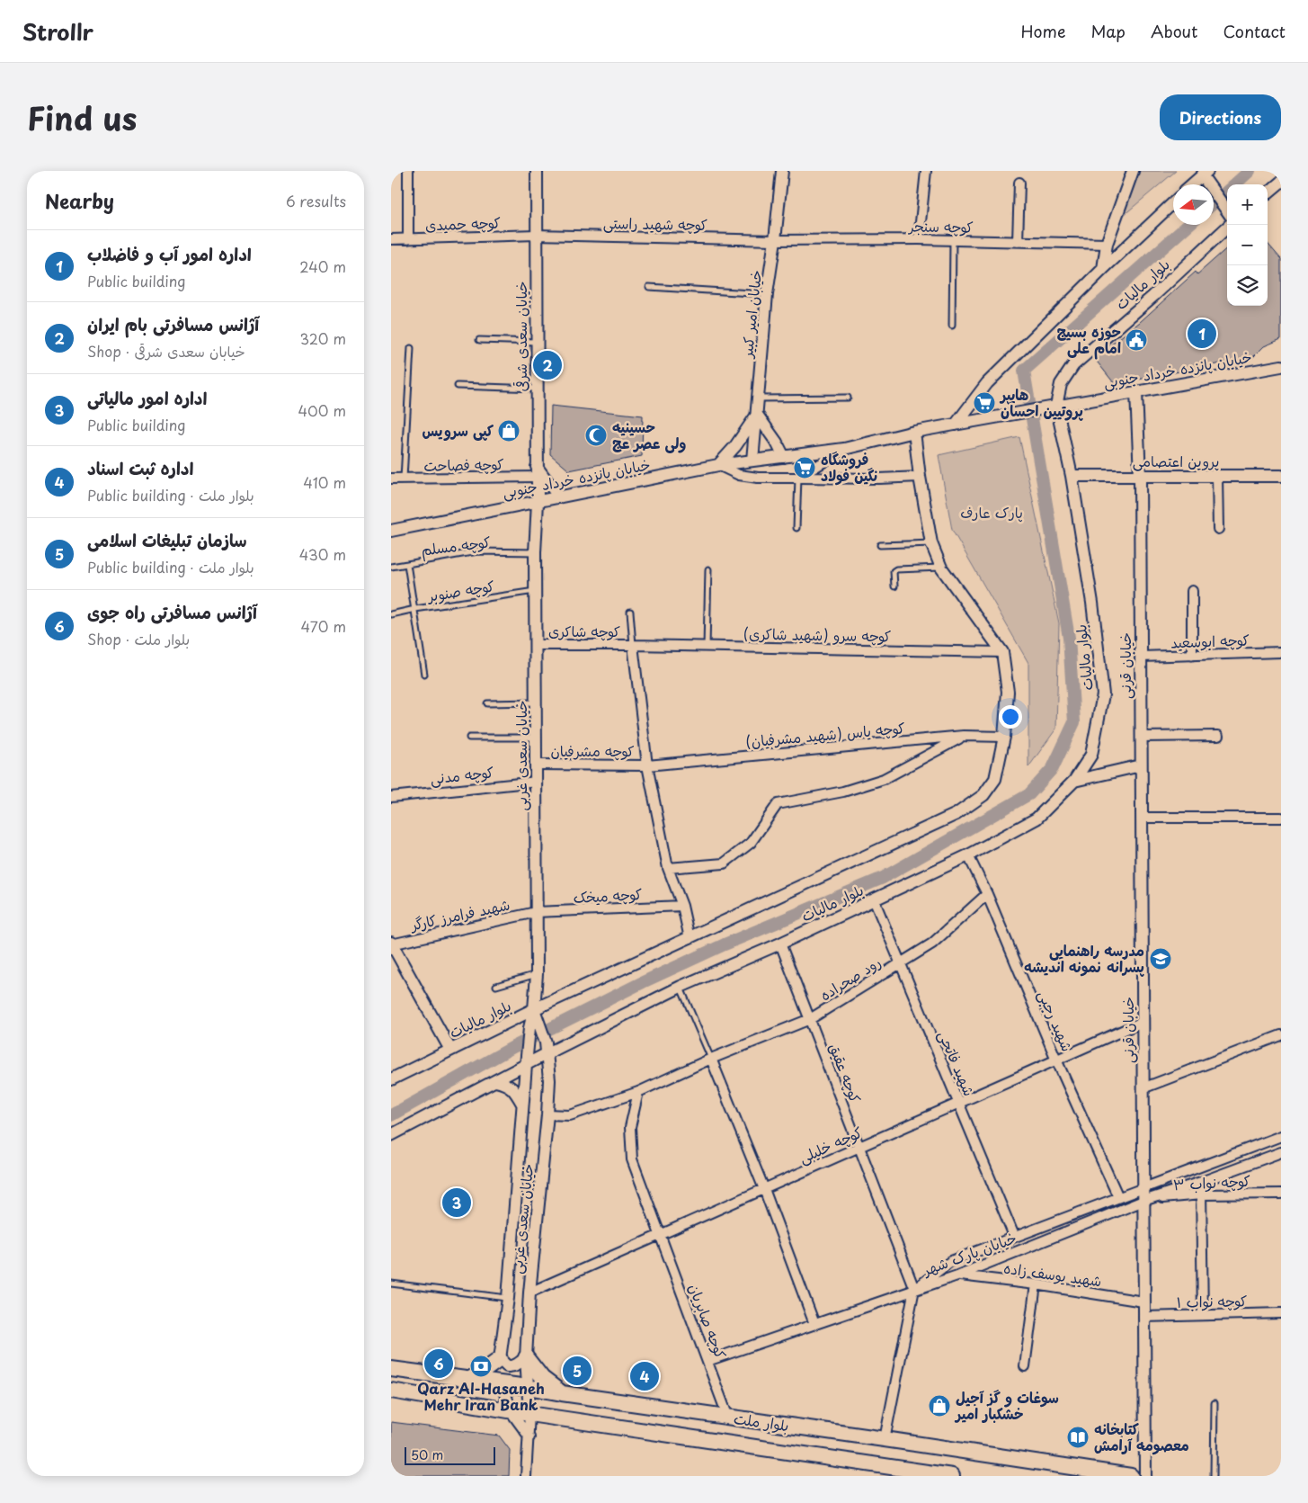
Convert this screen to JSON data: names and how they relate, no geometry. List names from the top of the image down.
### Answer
{
  "streets": {
    "main road": ["بلوار ملت"],
    "street": [
      "کوچه حمیدی",
      "کوچه شهید راستی",
      "کوچه سنجر",
      "بلوار مالیات",
      "خیابان امیر کبیر",
      "خیابان سعدی شرقی",
      "خیابان پانزده خرداد جنوبی",
      "پروین اعتصامی",
      "کوچه فصاحت",
      "کوچه شاکری",
      "کوچه سرو (شهید شاکری)",
      "کوچه ابوسعید",
      "خیابان قرنی",
      "کوچه یاس (شهید مشرفیان)",
      "کوچه مشرفیان",
      "خیابان سعدی غربی",
      "کوچه مدنی",
      "کوچه میخک",
      "شهید فرامرز کارگر",
      "رود صحراده",
      "شهید رجبی",
      "شهید فاتحی",
      "کوچه عقیق",
      "کوچه خلیلی",
      "کوچه نواب ۳",
      "خیابان پارک شهر",
      "شهید یوسف زاده",
      "کوچه نواب ۱",
      "کوچه صابریان"
    ],
    "lane": ["کوچه مسلم", "کوچه صنوبر"]
  },
  "crossings": [
    ["کوچه حمیدی", "کوچه شهید راستی"],
    ["کوچه حمیدی", "خیابان سعدی شرقی"],
    ["کوچه شهید راستی", "کوچه سنجر"],
    ["کوچه شهید راستی", "خیابان امیر کبیر"],
    ["کوچه شهید راستی", "خیابان سعدی شرقی"],
    ["کوچه سنجر", "خیابان امیر کبیر"],
    ["بلوار مالیات", "خیابان پانزده خرداد جنوبی"],
    ["بلوار مالیات", "پروین اعتصامی"],
    ["بلوار مالیات", "کوچه سرو (شهید شاکری)"],
    ["بلوار مالیات", "کوچه یاس (شهید مشرفیان)"],
    ["بلوار مالیات", "خیابان سعدی غربی"],
    ["بلوار مالیات", "شهید رجبی"],
    ["بلوار مالیات", "شهید فاتحی"],
    ["بلوار مالیات", "کوچه عقیق"],
    ["خیابان امیر کبیر", "خیابان پانزده خرداد جنوبی"],
    ["خیابان سعدی شرقی", "خیابان پانزده خرداد جنوبی"],
    ["خیابان سعدی شرقی", "کوچه فصاحت"],
    ["خیابان سعدی شرقی", "خیابان سعدی غربی"],
    ["خیابان پانزده خرداد جنوبی", "خیابان قرنی"],
    ["خیابان پانزده خرداد جنوبی", "خیابان سعدی غربی"],
    ["پروین اعتصامی", "خیابان قرنی"],
    ["کوچه مسلم", "خیابان سعدی غربی"],
    ["کوچه صنوبر", "خیابان سعدی غربی"],
    ["کوچه شاکری", "کوچه سرو (شهید شاکری)"],
    ["کوچه شاکری", "خیابان سعدی غربی"],
    ["کوچه ابوسعید", "خیابان قرنی"],
    ["خیابان قرنی", "کوچه خلیلی"],
    ["خیابان قرنی", "کوچه نواب ۳"],
    ["خیابان قرنی", "خیابان پارک شهر"],
    ["خیابان قرنی", "شهید یوسف زاده"],
    ["خیابان قرنی", "کوچه نواب ۱"],
    ["کوچه یاس (شهید مشرفیان)", "کوچه مشرفیان"],
    ["کوچه مشرفیان", "خیابان سعدی غربی"],
    ["خیابان سعدی غربی", "کوچه مدنی"],
    ["خیابان سعدی غربی", "کوچه میخک"],
    ["خیابان سعدی غربی", "شهید فرامرز کارگر"],
    ["خیابان سعدی غربی", "رود صحراده"],
    ["خیابان سعدی غربی", "کوچه خلیلی"],
    ["خیابان سعدی غربی", "بلوار ملت"],
    ["کوچه میخک", "شهید فرامرز کارگر"],
    ["رود صحراده", "شهید رجبی"],
    ["رود صحراده", "شهید فاتحی"],
    ["رود صحراده", "کوچه عقیق"],
    ["رود صحراده", "کوچه صابریان"],
    ["شهید رجبی", "کوچه خلیلی"],
    ["شهید رجبی", "خیابان پارک شهر"],
    ["شهید فاتحی", "کوچه خلیلی"],
    ["شهید فاتحی", "خیابان پارک شهر"],
    ["کوچه عقیق", "کوچه خلیلی"],
    ["کوچه عقیق", "خیابان پارک شهر"],
    ["کوچه خلیلی", "کوچه صابریان"],
    ["کوچه نواب ۳", "خیابان پارک شهر"],
    ["خیابان پارک شهر", "شهید یوسف زاده"],
    ["کوچه صابریان", "بلوار ملت"]
  ],
  "parks": ["پارک عارف"],
  "places": {
    "public building": ["حوزه بسیج امام علی"],
    "supermarket": ["هایپر پروتیین احسان", "فروشگاه نگین فولاد"],
    "shop": ["کپی سرویس", "سوغات و گز آجیل خشکبار امیر"],
    "mosque": ["حسینیه ولی عصر عج"],
    "school or university": ["مدرسه راهنمایی پسرانه نمونه اندیشه"],
    "bank": ["Qarz Al-Hasaneh Mehr Iran Bank"],
    "library": ["کتابخانه معصومه آرامش"]
  },
  "scale_bar": "50 m",
  "north": "left",
  "page": {
    "header": "Strollr",
    "nav": [
      "Home",
      "Map",
      "About",
      "Contact"
    ],
    "title": "Find us",
    "buttons": "Directions",
    "heading": ["Nearby", "6 results"],
    "map_buttons": ["+", "−"],
    "list": [
      {
        "mark": "1",
        "name": "اداره امور آب و فاضلاب",
        "note": "Public building",
        "value": "240 m"
      },
      {
        "mark": "2",
        "name": "آژانس مسافرتی بام ایران",
        "note": "Shop · خیابان سعدی شرقی",
        "value": "320 m"
      },
      {
        "mark": "3",
        "name": "اداره امور مالیاتی",
        "note": "Public building",
        "value": "400 m"
      },
      {
        "mark": "4",
        "name": "اداره ثبت اسناد",
        "note": "Public building · بلوار ملت",
        "value": "410 m"
      },
      {
        "mark": "5",
        "name": "سازمان تبلیغات اسلامی",
        "note": "Public building · بلوار ملت",
        "value": "430 m"
      },
      {
        "mark": "6",
        "name": "آژانس مسافرتی راه جوی",
        "note": "Shop · بلوار ملت",
        "value": "470 m"
      }
    ],
    "pins": [
      "1",
      "2",
      "3",
      "6",
      "5",
      "4"
    ],
    "scale": "50 m"
  }
}
